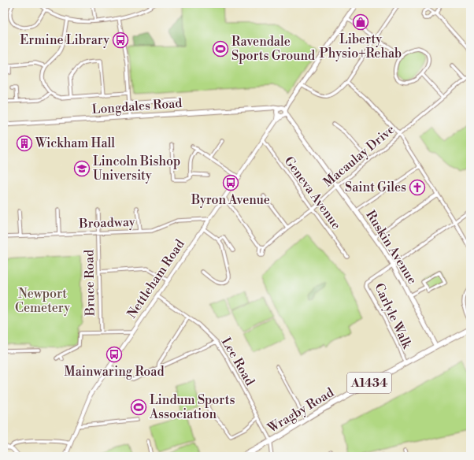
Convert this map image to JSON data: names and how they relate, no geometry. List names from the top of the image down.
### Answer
{
  "streets": {
    "main road": [
      "Longdales Road",
      "Ruskin Avenue",
      "A1434",
      "Wragby Road"
    ],
    "street": [
      "Macaulay Drive",
      "Geneva Avenue",
      "Broadway",
      "Nettleham Road",
      "Bruce Road",
      "Carlyle Walk",
      "Lee Road"
    ]
  },
  "crossings": [
    ["Longdales Road", "Ruskin Avenue"],
    ["Longdales Road", "Nettleham Road"],
    ["Macaulay Drive", "Geneva Avenue"],
    ["Macaulay Drive", "Ruskin Avenue"],
    ["Macaulay Drive", "Nettleham Road"],
    ["Geneva Avenue", "Nettleham Road"],
    ["Broadway", "Nettleham Road"],
    ["Broadway", "Bruce Road"],
    ["Ruskin Avenue", "Nettleham Road"],
    ["Ruskin Avenue", "Carlyle Walk"],
    ["Ruskin Avenue", "Wragby Road"],
    ["Nettleham Road", "Lee Road"],
    ["Carlyle Walk", "Wragby Road"],
    ["Lee Road", "Wragby Road"]
  ],
  "parks": ["Newport Cemetery"],
  "places": {
    "shop": ["Liberty Physio+Rehab"],
    "bus stop": ["Ermine Library", "Byron Avenue", "Mainwaring Road"],
    "sports": ["Ravendale Sports Ground", "Lindum Sports Association"],
    "building": ["Wickham Hall"],
    "school or university": ["Lincoln Bishop University"],
    "church": ["Saint Giles"]
  }
}
